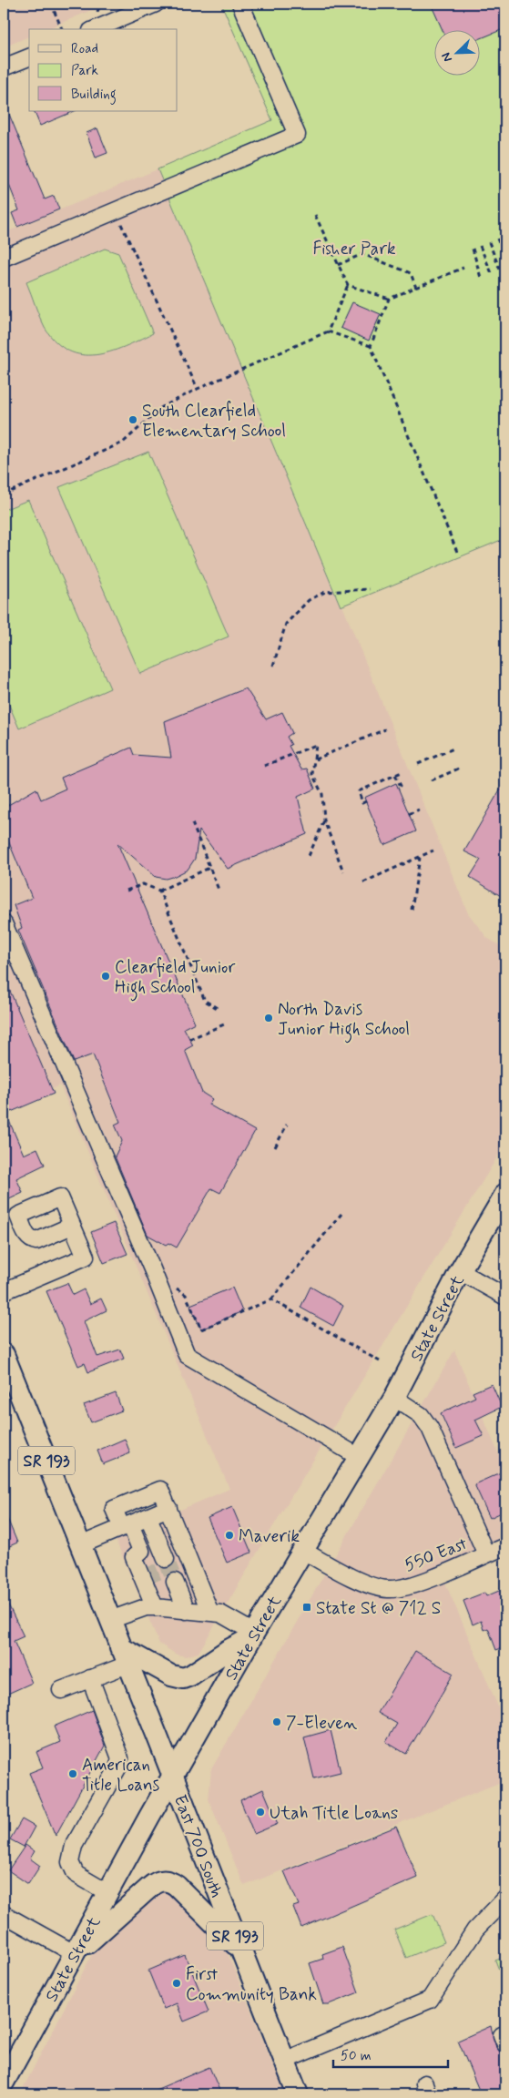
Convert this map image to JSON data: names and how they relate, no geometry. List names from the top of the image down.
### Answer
{
  "streets": {
    "main road": ["State Street", "SR 193", "East 700 South"],
    "street": ["550 East"]
  },
  "crossings": [
    ["State Street", "550 East"],
    ["State Street", "East 700 South"],
    ["SR 193", "East 700 South"]
  ],
  "parks": ["Fisher Park"],
  "places": {
    "other": [
      "South Clearfield Elementary School",
      "Clearfield Junior High School",
      "North Davis Junior High School",
      "Maverik",
      "7-Eleven",
      "American Title Loans",
      "Utah Title Loans",
      "First Community Bank"
    ],
    "transit": ["State St @ 712 S"]
  },
  "legend": ["Road", "Park", "Building"],
  "scale_bar": "50 m",
  "north": "bottom left"
}
